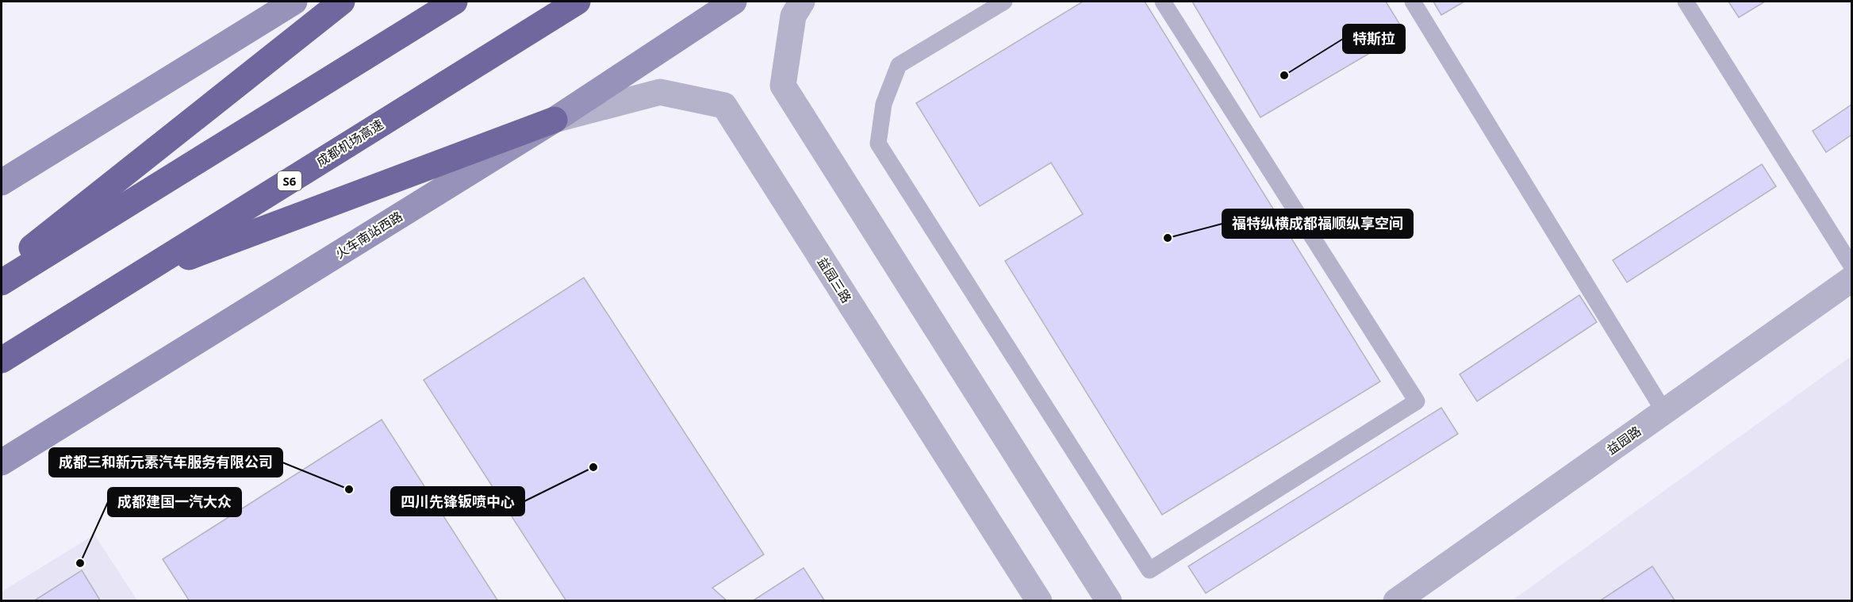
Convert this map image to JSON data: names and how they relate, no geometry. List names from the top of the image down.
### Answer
{
  "streets": {
    "highway": ["成都机场高速", "S6"],
    "main road": ["火车南站西路"],
    "street": ["益园三路", "益园路"]
  },
  "crossings": [
    ["火车南站西路", "益园三路"]
  ],
  "places": [
    "特斯拉",
    "福特纵横成都福顺纵享空间",
    "四川先锋钣喷中心",
    "成都三和新元素汽车服务有限公司",
    "成都建国一汽大众"
  ]
}
